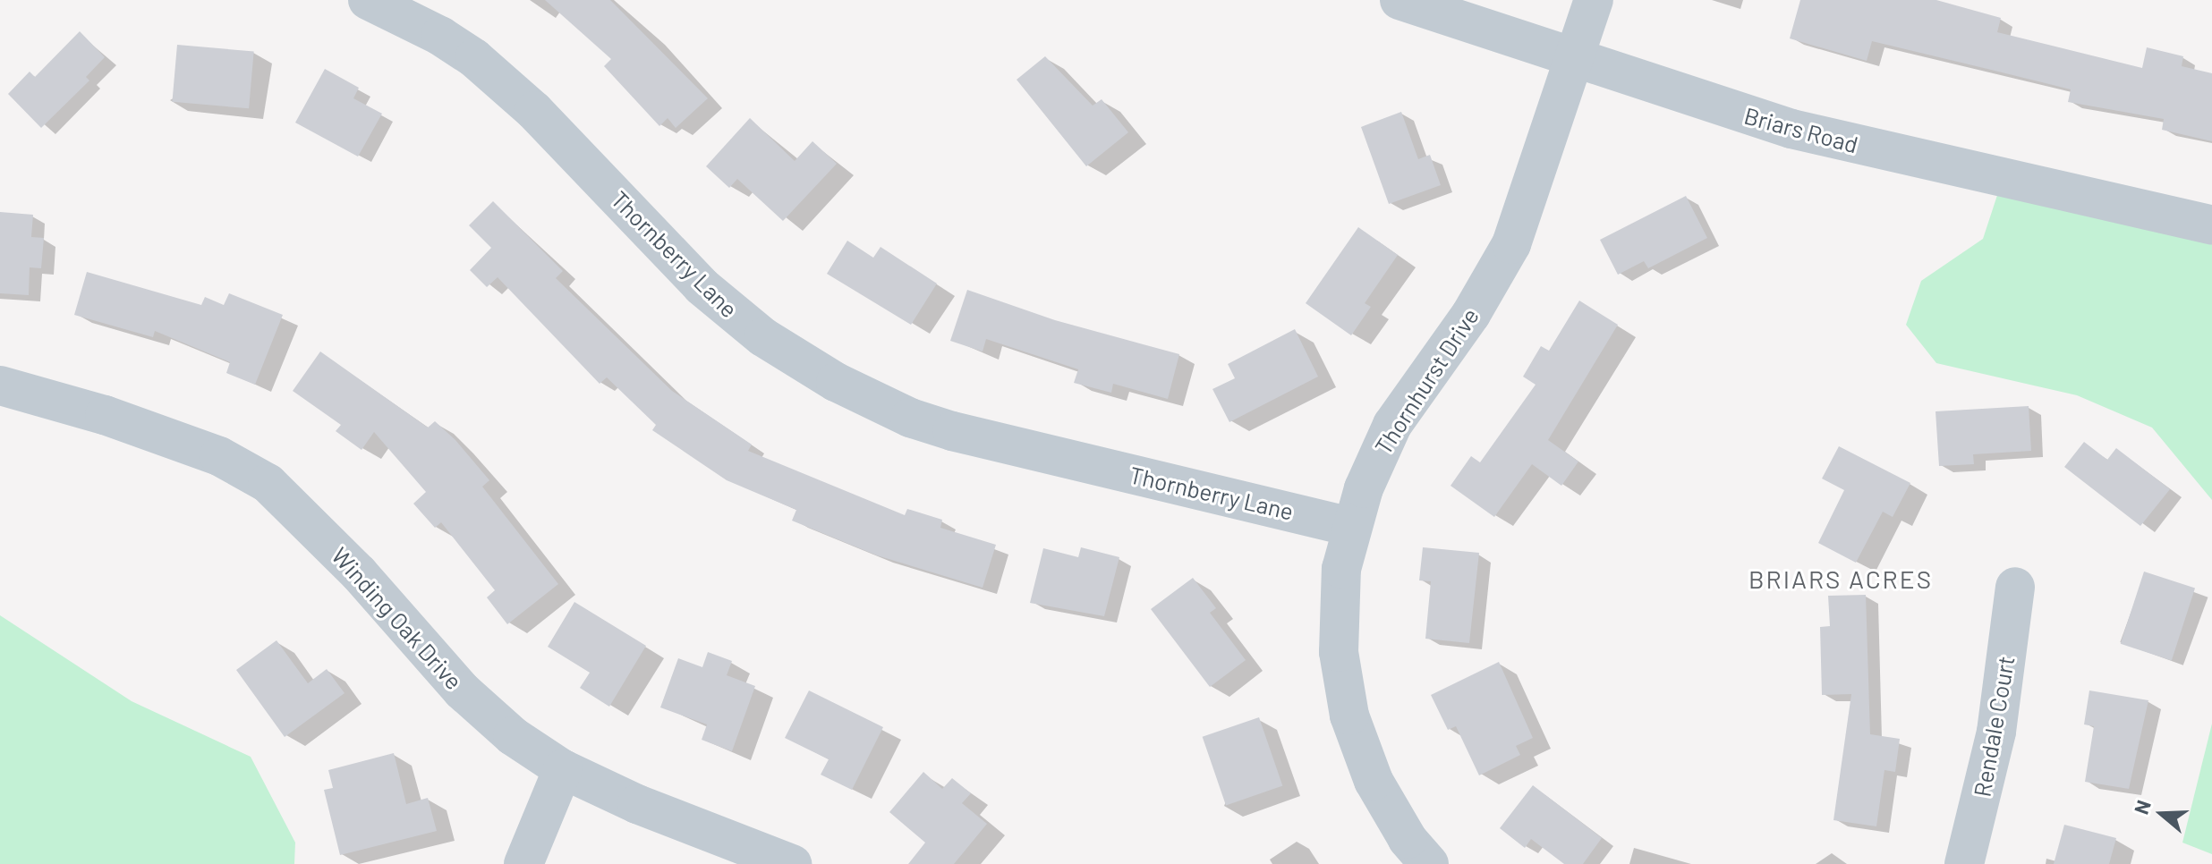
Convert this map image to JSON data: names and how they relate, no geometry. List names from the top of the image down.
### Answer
{
  "streets": {
    "street": [
      "Briars Road",
      "Thornberry Lane",
      "Thornhurst Drive",
      "Winding Oak Drive",
      "Rendale Court"
    ]
  },
  "crossings": [
    ["Briars Road", "Thornhurst Drive"],
    ["Thornberry Lane", "Thornhurst Drive"]
  ],
  "districts": ["BRIARS ACRES"],
  "north": "left"
}
